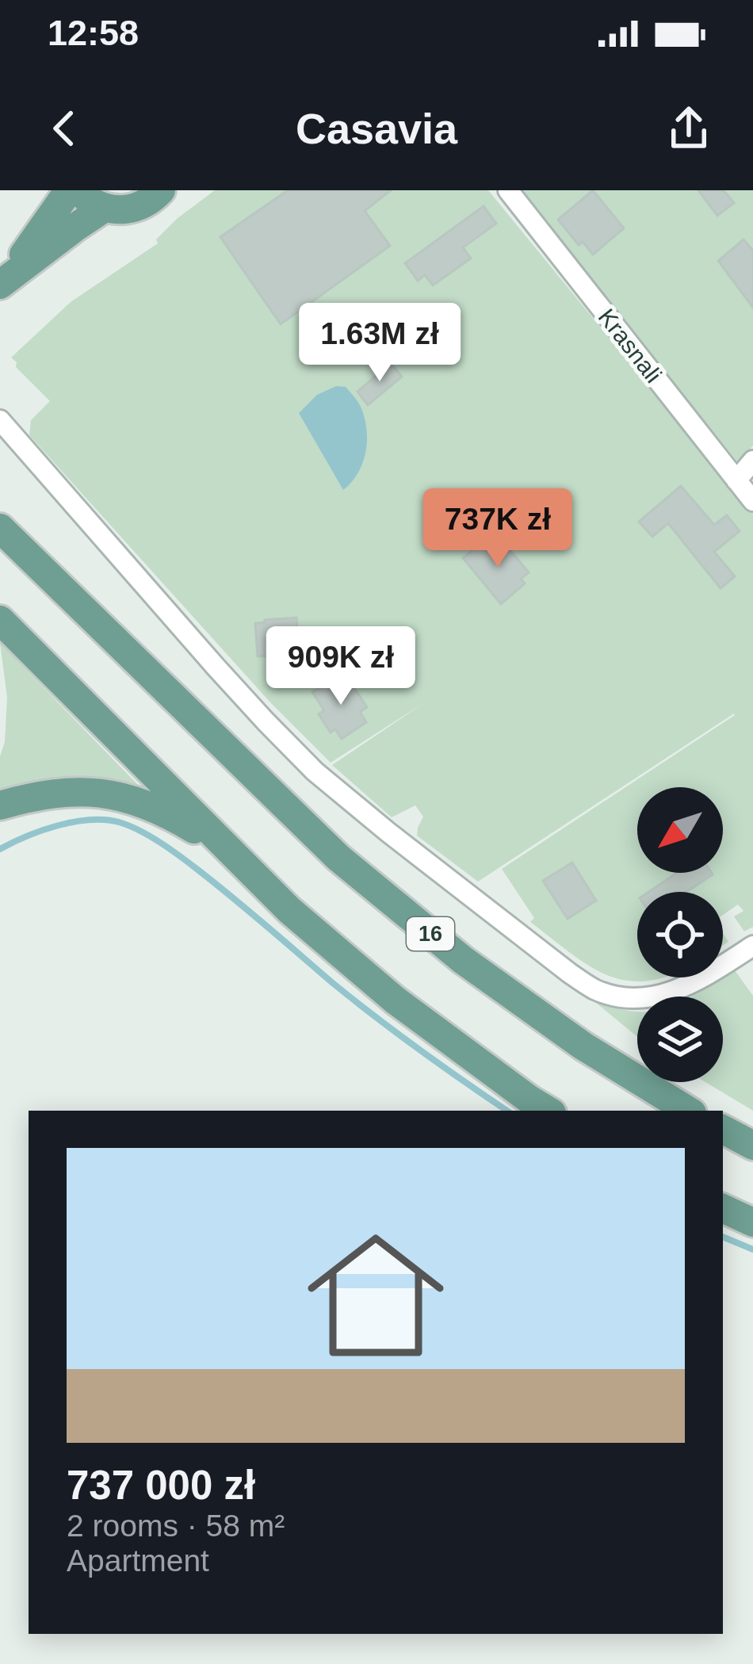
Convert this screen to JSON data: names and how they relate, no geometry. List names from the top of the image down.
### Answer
{
  "streets": {
    "main road": ["16"],
    "street": ["Krasnali"]
  },
  "north": "bottom left",
  "page": {
    "status": "12:58",
    "header": "Casavia",
    "price": ["1.63M zł", "737K zł", "909K zł"],
    "list": [
      {
        "name": "737 000 zł",
        "note": "2 rooms · 58 m² · Apartment"
      }
    ]
  }
}
